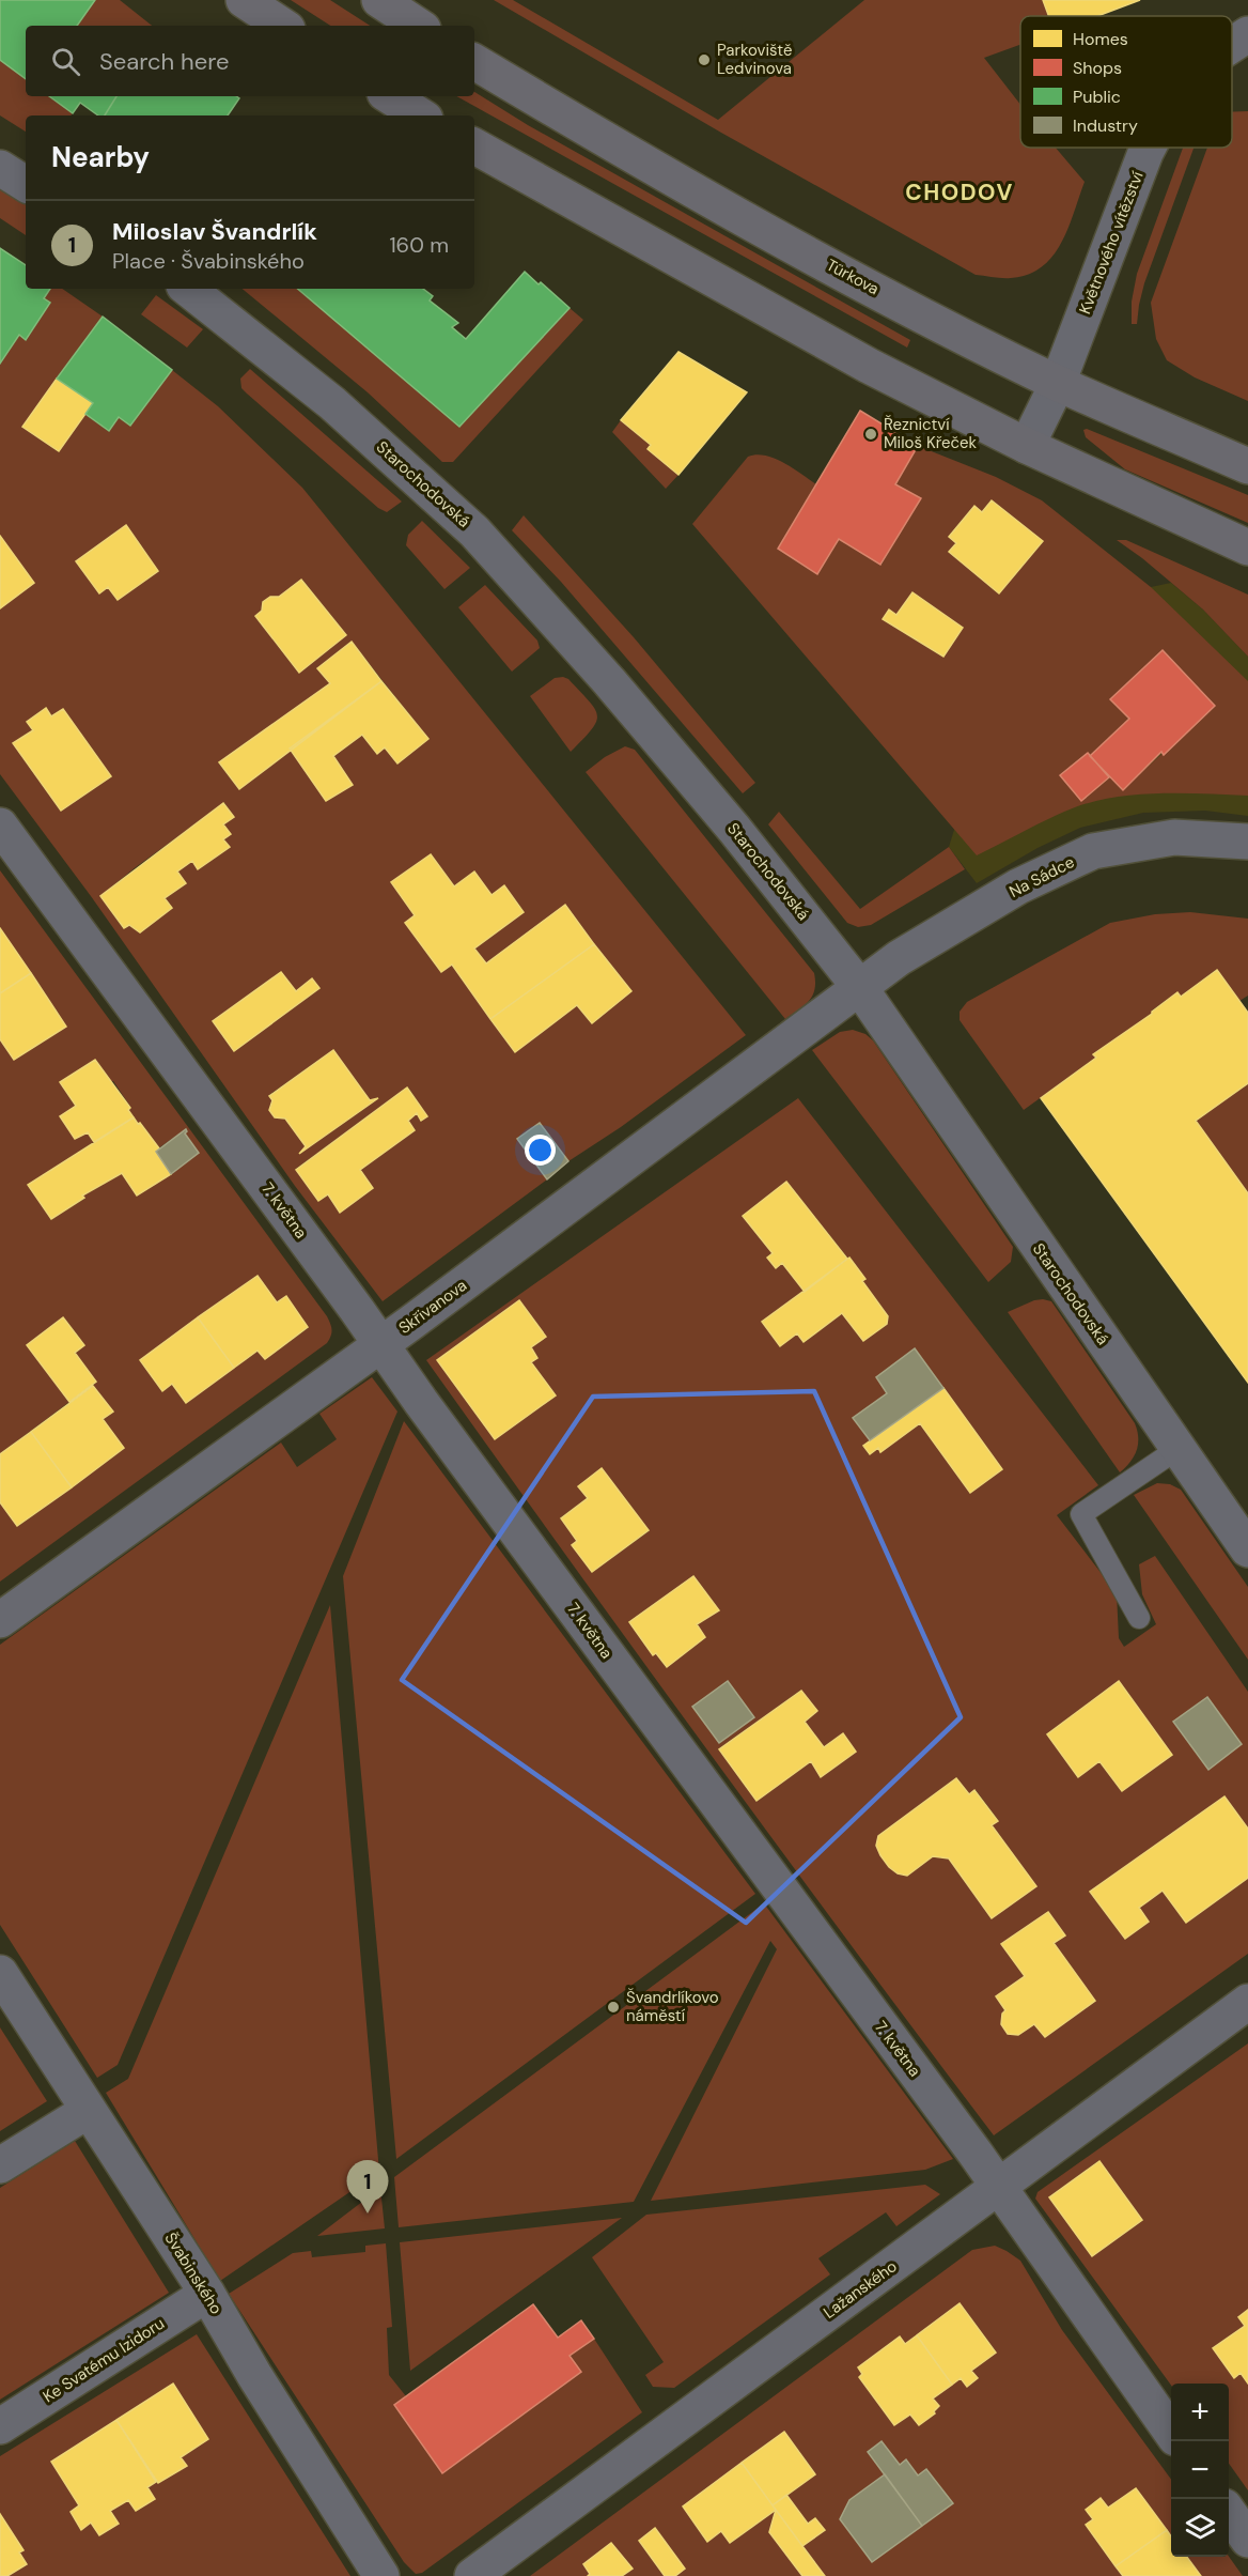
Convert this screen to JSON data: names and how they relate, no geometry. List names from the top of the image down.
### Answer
{
  "streets": {
    "main road": ["Türkova"],
    "street": [
      "Květnového vítězství",
      "Starochodovská",
      "Na Sádce",
      "7. května",
      "Skřivanova",
      "Švabinského",
      "Lažanského",
      "Ke Svatému Izidoru"
    ]
  },
  "crossings": [
    ["Květnového vítězství", "Türkova"],
    ["Starochodovská", "Na Sádce"],
    ["Starochodovská", "Skřivanova"],
    ["Na Sádce", "Skřivanova"],
    ["7. května", "Skřivanova"],
    ["7. května", "Lažanského"],
    ["Švabinského", "Ke Svatému Izidoru"]
  ],
  "districts": ["CHODOV"],
  "places": ["Parkoviště Ledvinova", "Řeznictví Miloš Křeček", "Švandrlíkovo náměstí"],
  "legend": [
    "Homes",
    "Shops",
    "Public",
    "Industry"
  ],
  "page": {
    "search": "Search here",
    "heading": "Nearby",
    "list": [
      {
        "mark": "1",
        "name": "Miloslav Švandrlík",
        "note": "Place · Švabinského",
        "value": "160 m"
      }
    ],
    "pins": "1",
    "map_buttons": ["+", "−"]
  }
}
